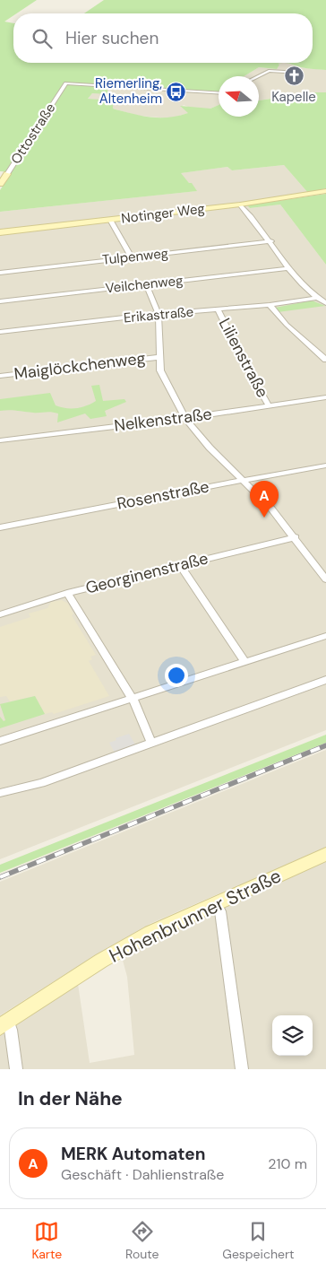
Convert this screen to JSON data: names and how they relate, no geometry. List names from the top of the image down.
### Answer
{
  "streets": {
    "street": [
      "Ottostraße",
      "Notinger Weg",
      "Tulpenweg",
      "Veilchenweg",
      "Erikastraße",
      "Lilienstraße",
      "Maiglöckchenweg",
      "Nelkenstraße",
      "Rosenstraße",
      "Georginenstraße",
      "Hohenbrunner Straße"
    ]
  },
  "crossings": [
    ["Erikastraße", "Lilienstraße"],
    ["Lilienstraße", "Nelkenstraße"]
  ],
  "places": {
    "church": ["Kapelle"],
    "bus stop": ["Riemerling, Altenheim"]
  },
  "north": "left",
  "page": {
    "search": "Hier suchen",
    "pins": "A",
    "heading": "In der Nähe",
    "list": [
      {
        "mark": "A",
        "name": "MERK Automaten",
        "note": "Geschäft · Dahlienstraße",
        "value": "210 m"
      }
    ],
    "nav": ["Karte", "Route", "Gespeichert"]
  }
}
